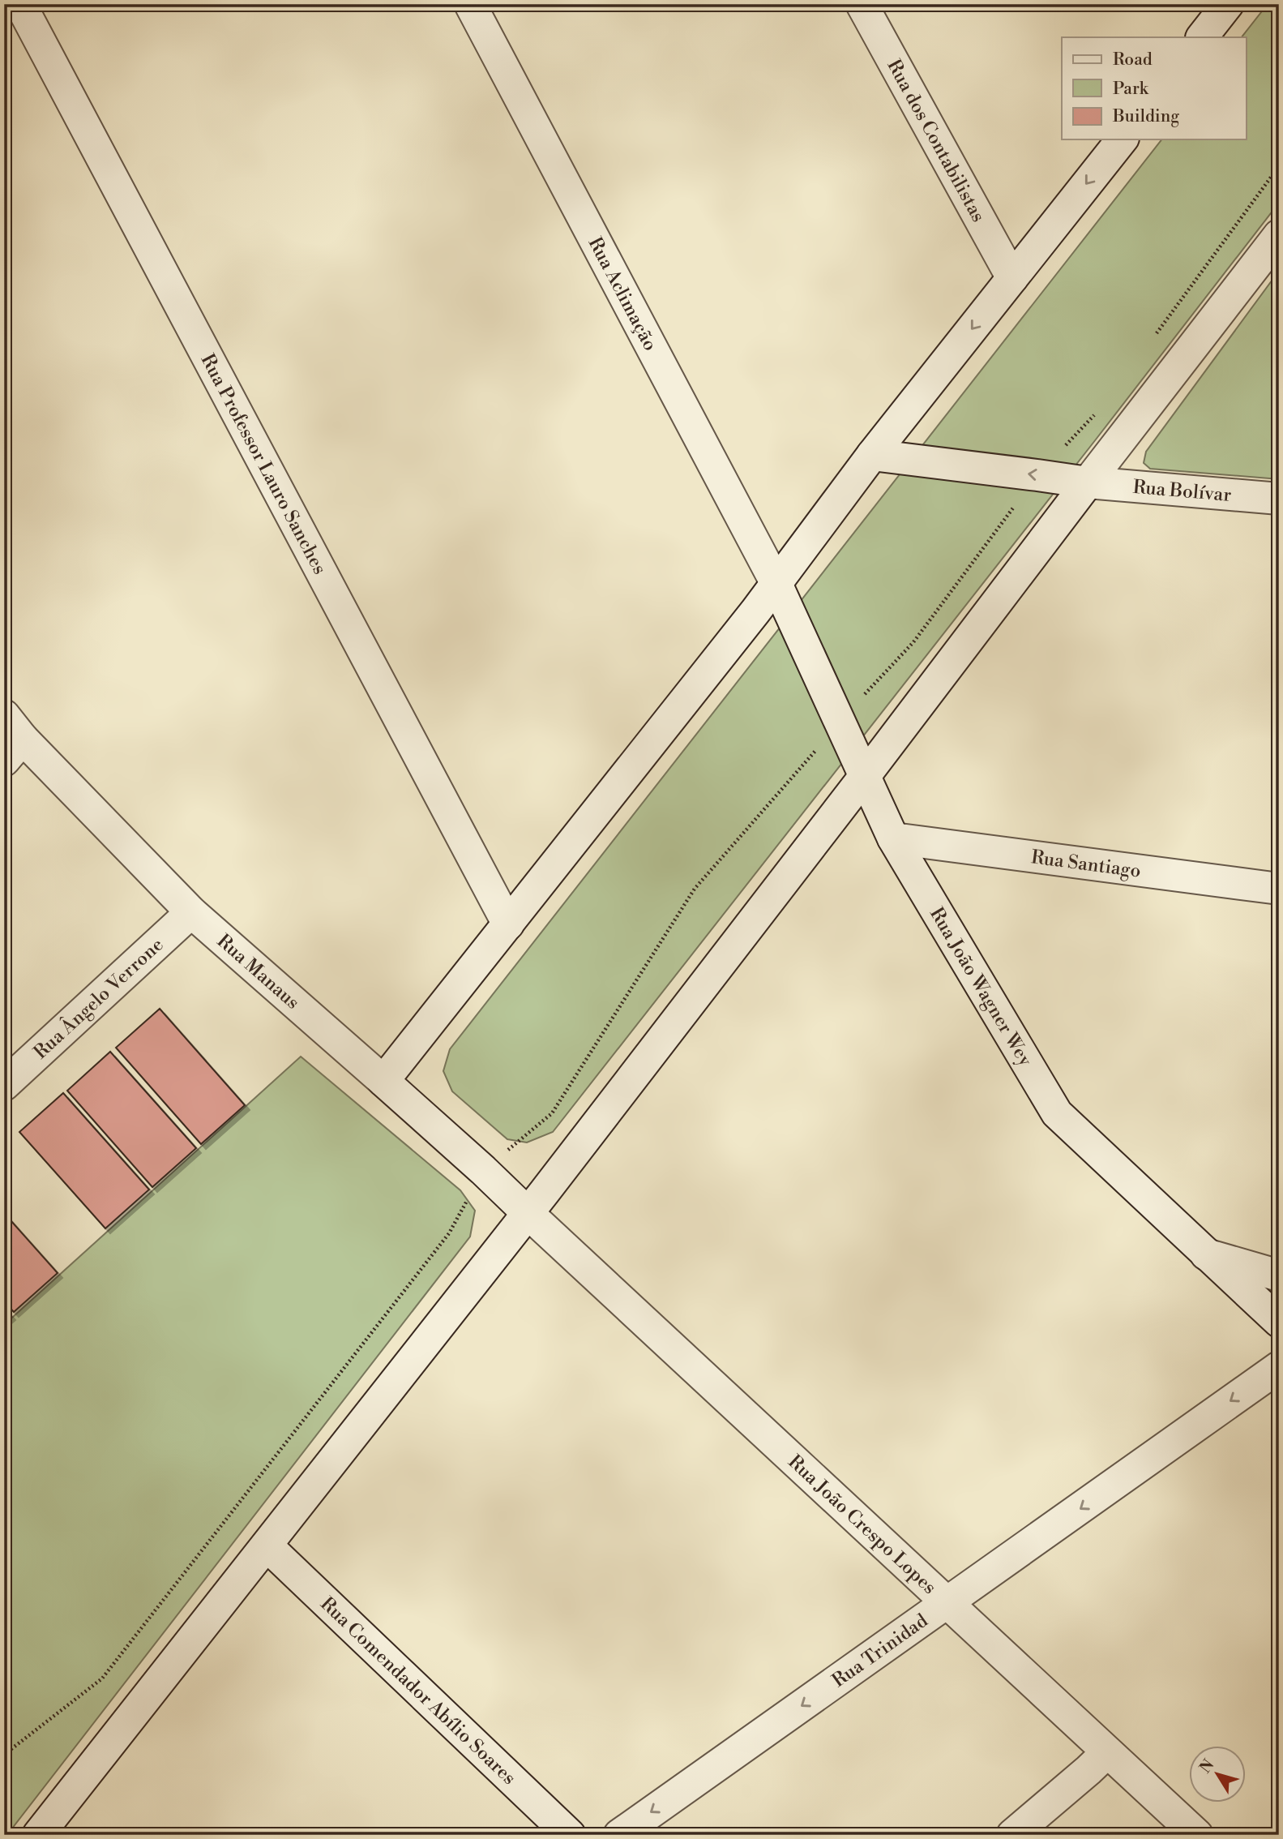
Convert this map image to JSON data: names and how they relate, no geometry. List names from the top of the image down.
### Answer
{
  "streets": {
    "street": [
      "Rua dos Contabilistas",
      "Rua Aclimação",
      "Rua Professor Lauro Sanches",
      "Rua Bolívar",
      "Rua Santiago",
      "Rua Manaus",
      "Rua João Wagner Wey",
      "Rua Ângelo Verrone",
      "Rua João Crespo Lopes",
      "Rua Trinidad",
      "Rua Comendador Abílio Soares"
    ]
  },
  "crossings": [
    ["Rua Aclimação", "Rua João Wagner Wey"],
    ["Rua Santiago", "Rua João Wagner Wey"],
    ["Rua Manaus", "Rua Ângelo Verrone"],
    ["Rua Manaus", "Rua João Crespo Lopes"],
    ["Rua João Crespo Lopes", "Rua Trinidad"]
  ],
  "one_way": ["Rua Bolívar", "Rua Trinidad"],
  "legend": ["Road", "Park", "Building"],
  "north": "top left"
}
